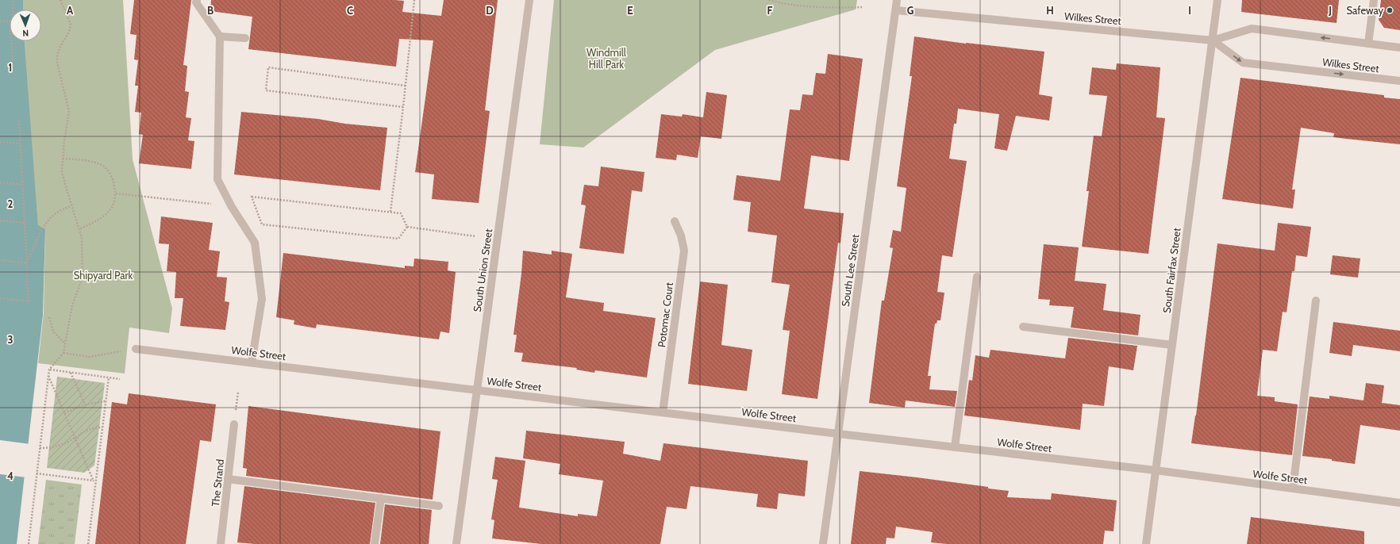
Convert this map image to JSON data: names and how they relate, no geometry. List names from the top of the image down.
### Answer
{
  "streets": {
    "street": [
      "Wilkes Street",
      "South Union Street",
      "South Lee Street",
      "South Fairfax Street",
      "Potomac Court",
      "Wolfe Street",
      "The Strand"
    ]
  },
  "crossings": [
    ["Wilkes Street", "South Lee Street"],
    ["Wilkes Street", "South Fairfax Street"],
    ["South Union Street", "Wolfe Street"],
    ["South Lee Street", "Wolfe Street"],
    ["South Fairfax Street", "Wolfe Street"],
    ["Potomac Court", "Wolfe Street"]
  ],
  "parks": ["Windmill Hill Park", "Shipyard Park"],
  "places": ["Safeway"],
  "north": "bottom",
  "grid": {
    "columns": [
      "A",
      "B",
      "C",
      "D",
      "E",
      "F",
      "G",
      "H",
      "I",
      "J"
    ],
    "rows": [
      "1",
      "2",
      "3",
      "4"
    ]
  }
}
